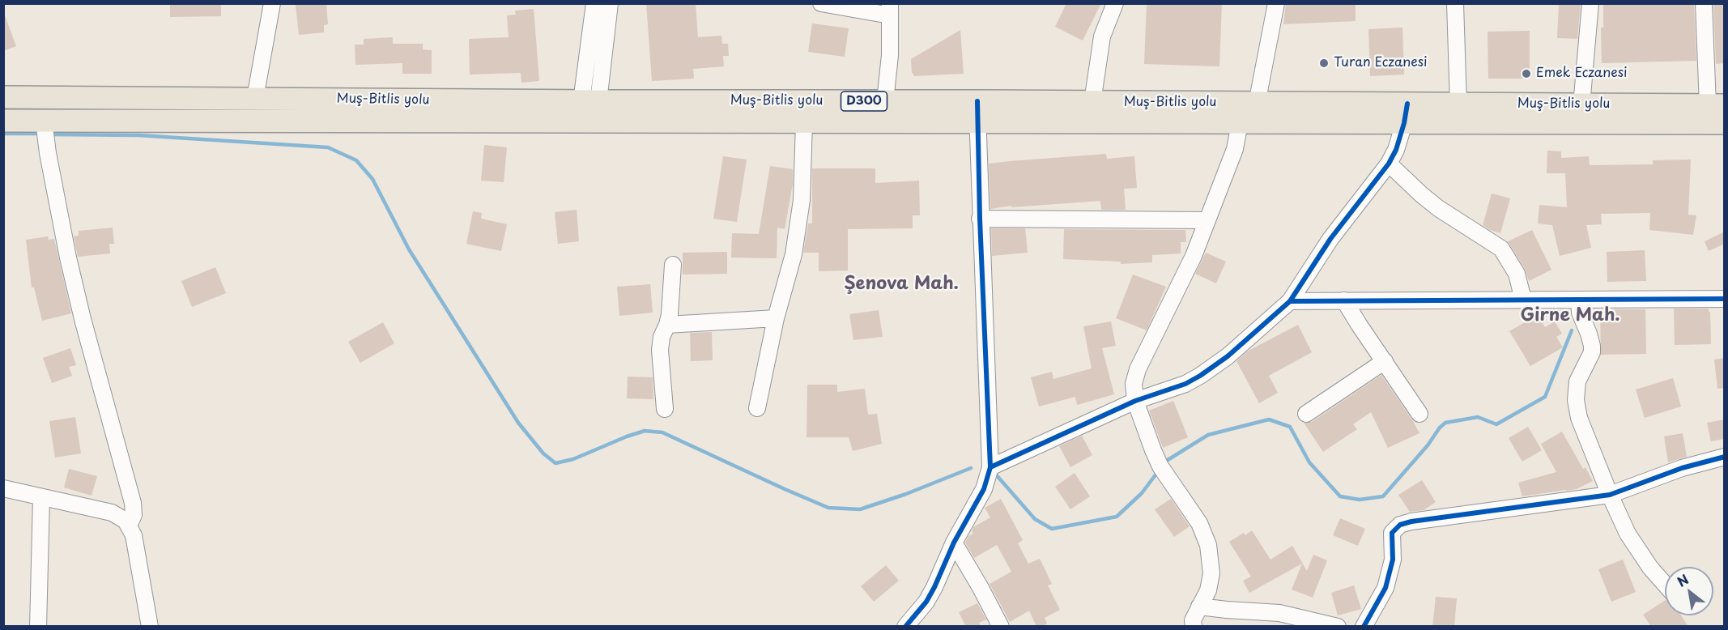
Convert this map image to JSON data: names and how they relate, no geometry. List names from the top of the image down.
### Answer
{
  "streets": {
    "highway": ["Muş-Bitlis yolu", "D300"]
  },
  "districts": ["Şenova Mah.", "Girne Mah."],
  "places": ["Turan Eczanesi", "Emek Eczanesi"],
  "north": "top left"
}
